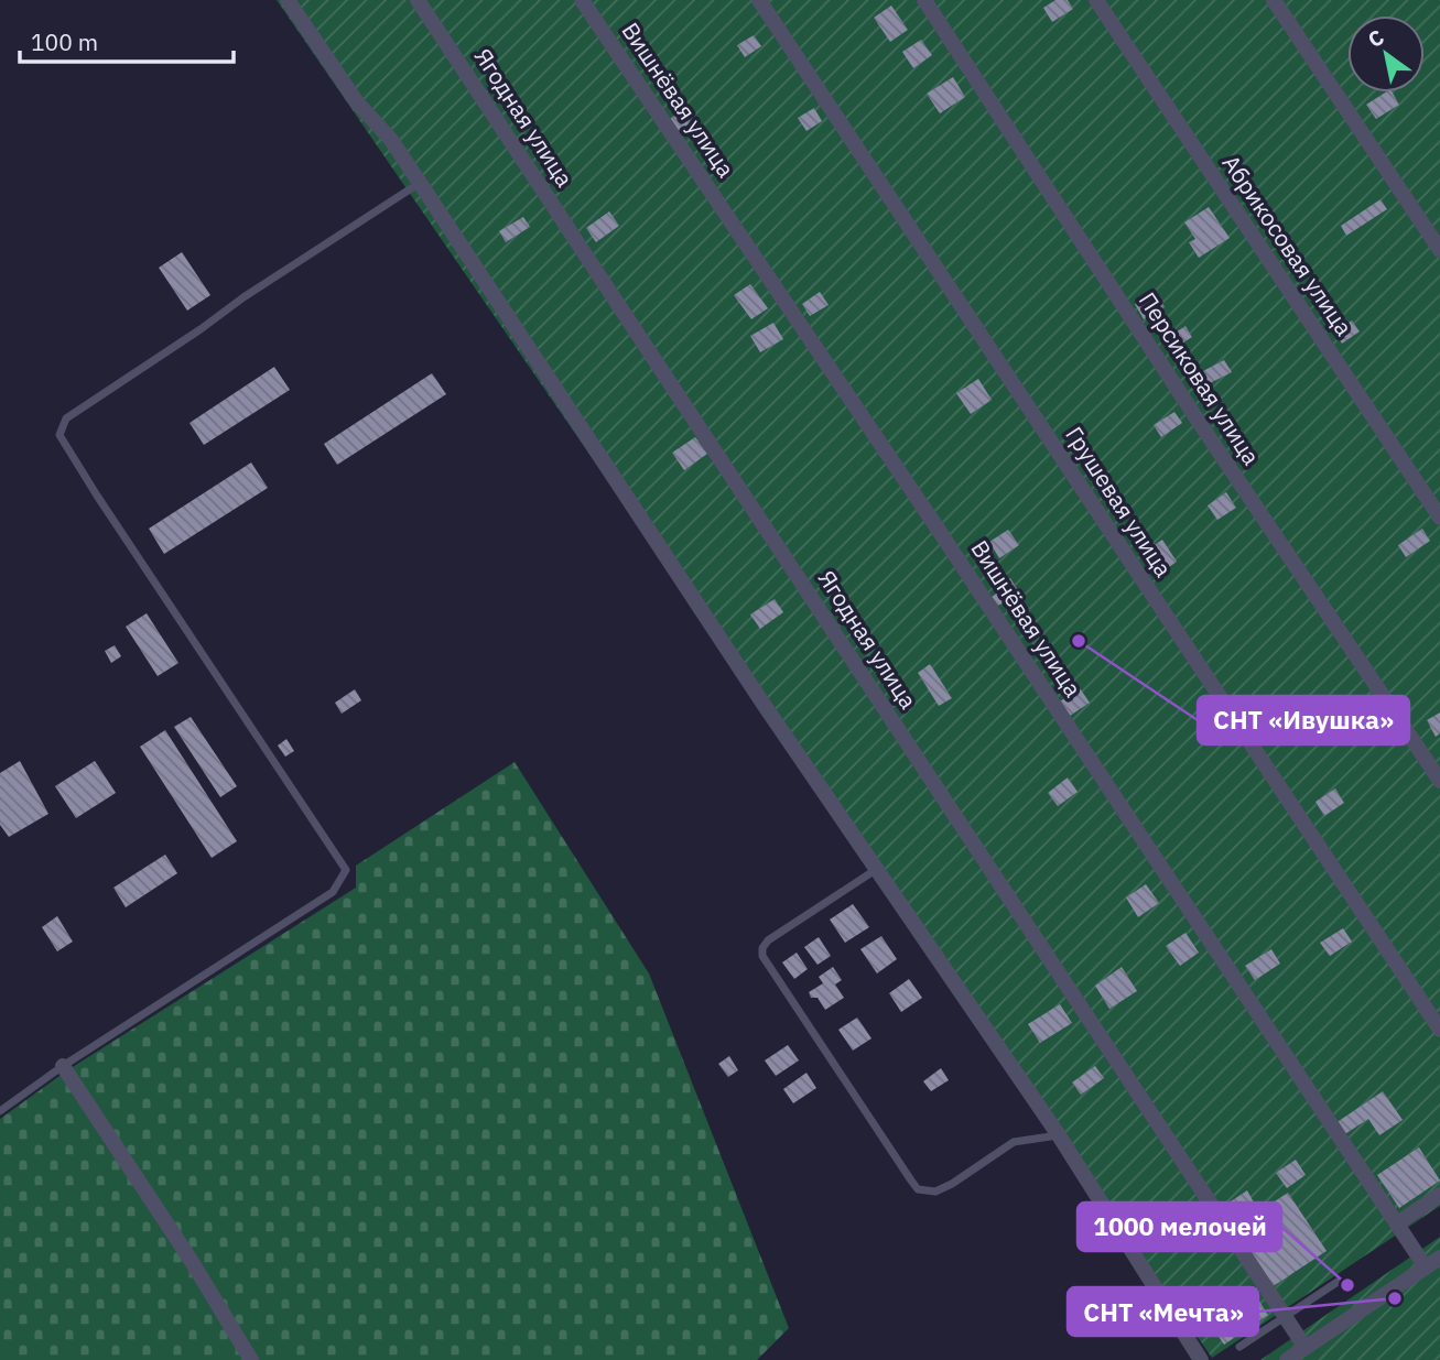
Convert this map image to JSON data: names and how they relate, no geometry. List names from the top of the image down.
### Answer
{
  "streets": {
    "street": [
      "Вишнёвая улица",
      "Ягодная улица",
      "Абрикосовая улица",
      "Персиковая улица",
      "Грушевая улица"
    ]
  },
  "places": ["СНТ «Ивушка»", "1000 мелочей", "СНТ «Мечта»"],
  "scale_bar": "100 m",
  "north": "top left"
}
